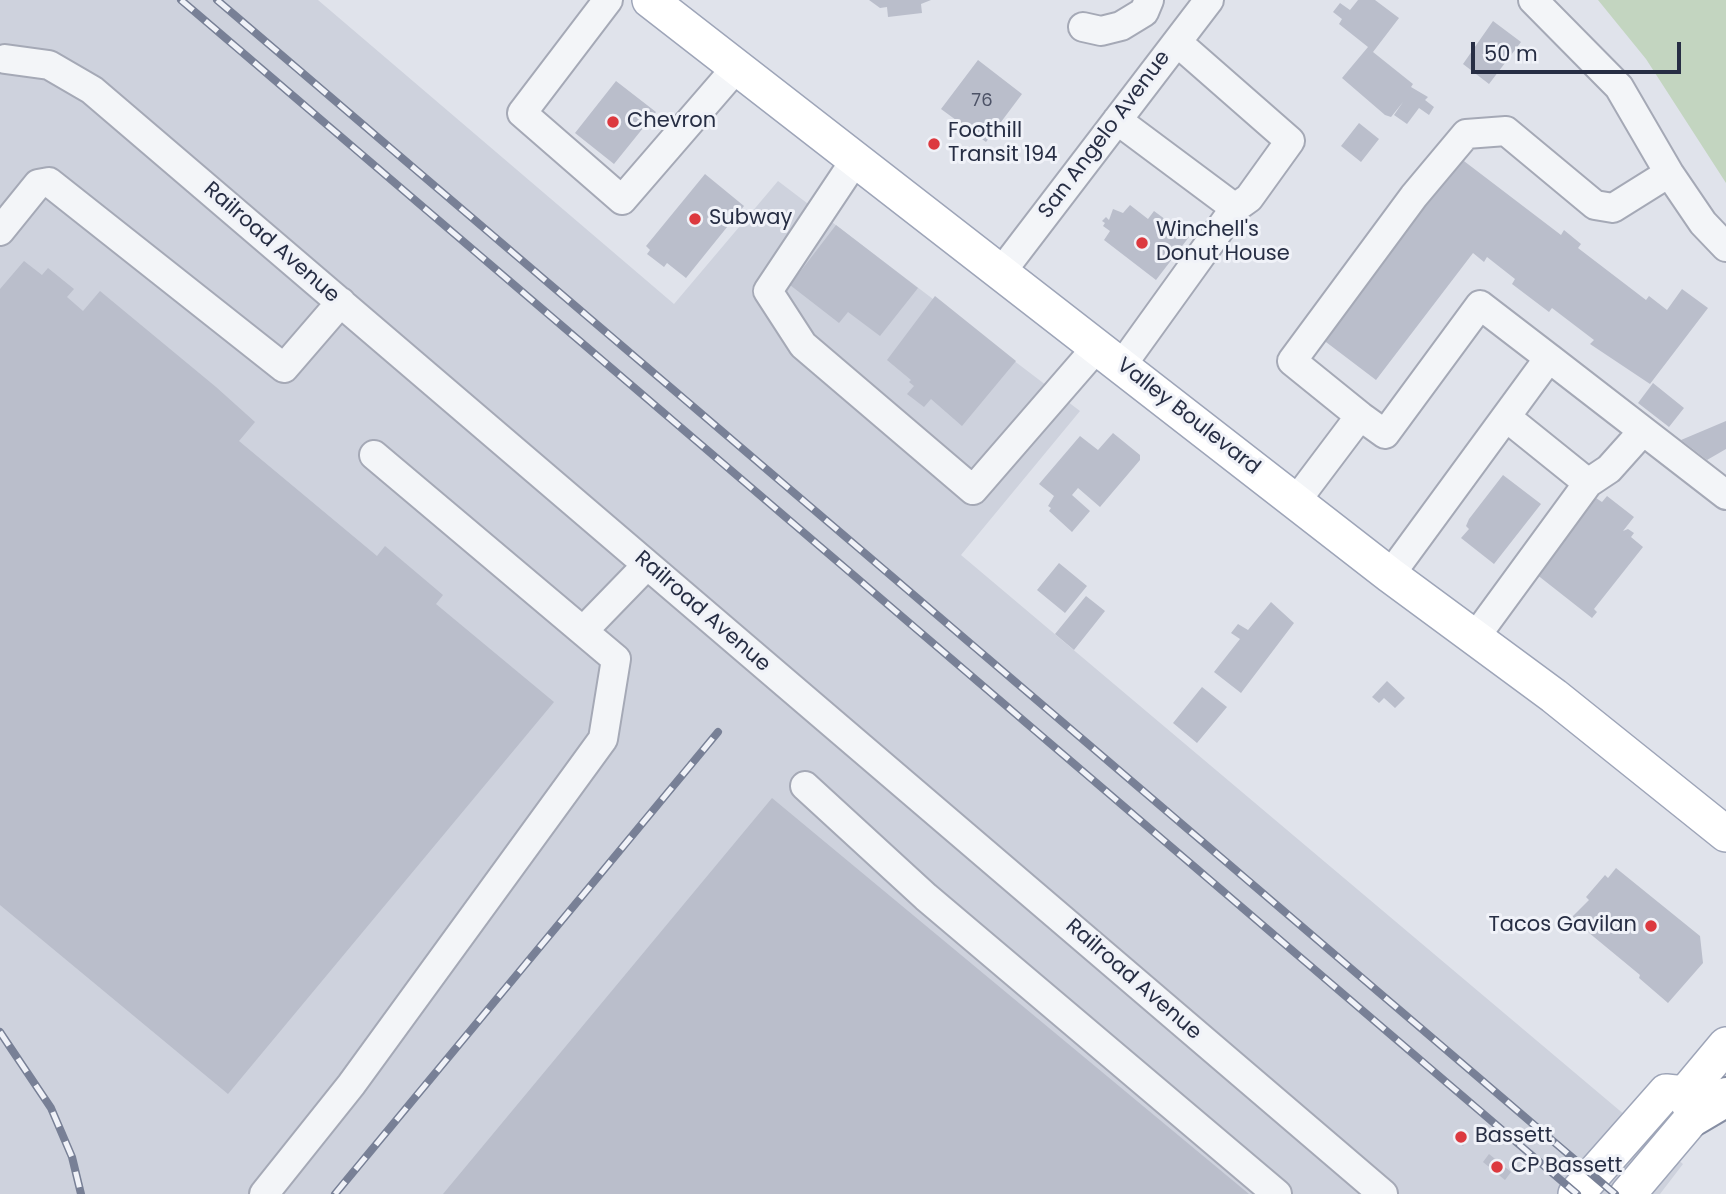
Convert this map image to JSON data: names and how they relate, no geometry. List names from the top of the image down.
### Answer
{
  "streets": {
    "main road": ["Valley Boulevard"],
    "street": ["San Angelo Avenue", "Railroad Avenue"]
  },
  "crossings": [
    ["San Angelo Avenue", "Valley Boulevard"]
  ],
  "places": [
    "Chevron",
    "Foothill Transit 194",
    "Subway",
    "Winchell's Donut House",
    "Tacos Gavilan",
    "Bassett",
    "CP Bassett"
  ],
  "house_numbers": ["76"],
  "scale_bar": "50 m"
}
